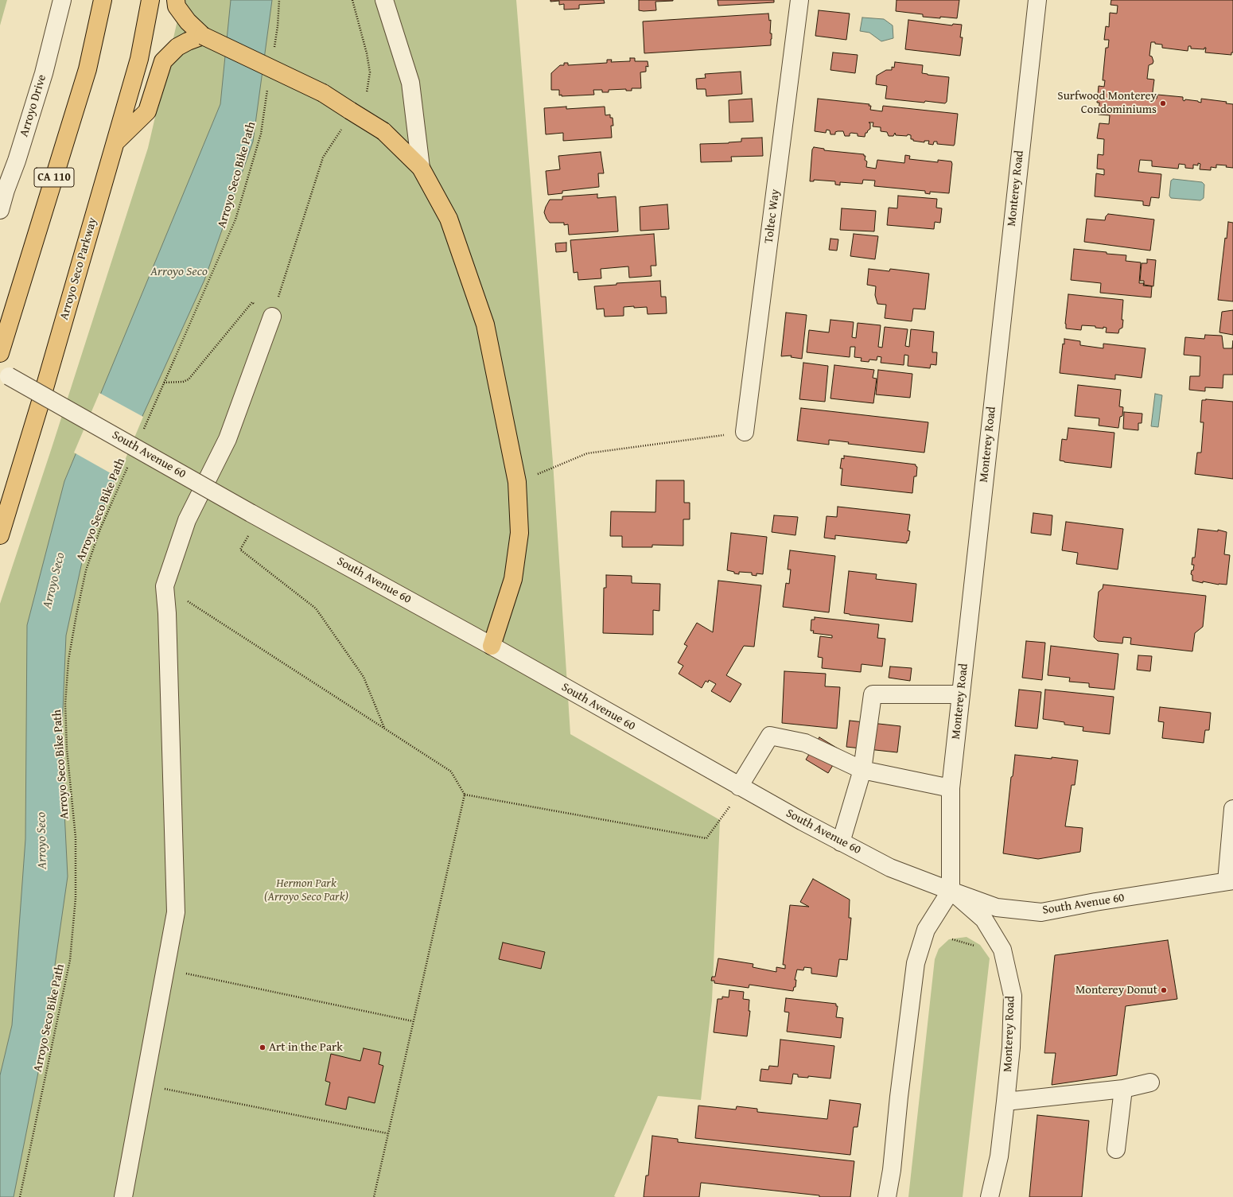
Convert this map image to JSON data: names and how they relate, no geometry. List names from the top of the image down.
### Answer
{
  "streets": {
    "highway": ["CA 110", "Arroyo Seco Parkway"],
    "street": [
      "Arroyo Drive",
      "Monterey Road",
      "Toltec Way",
      "South Avenue 60"
    ],
    "path": ["Arroyo Seco Bike Path"]
  },
  "crossings": [
    ["Monterey Road", "South Avenue 60"]
  ],
  "water": ["Arroyo Seco"],
  "parks": ["Hermon Park (Arroyo Seco Park)"],
  "places": ["Surfwood Monterey Condominiums", "Monterey Donut", "Art in the Park"]
}
